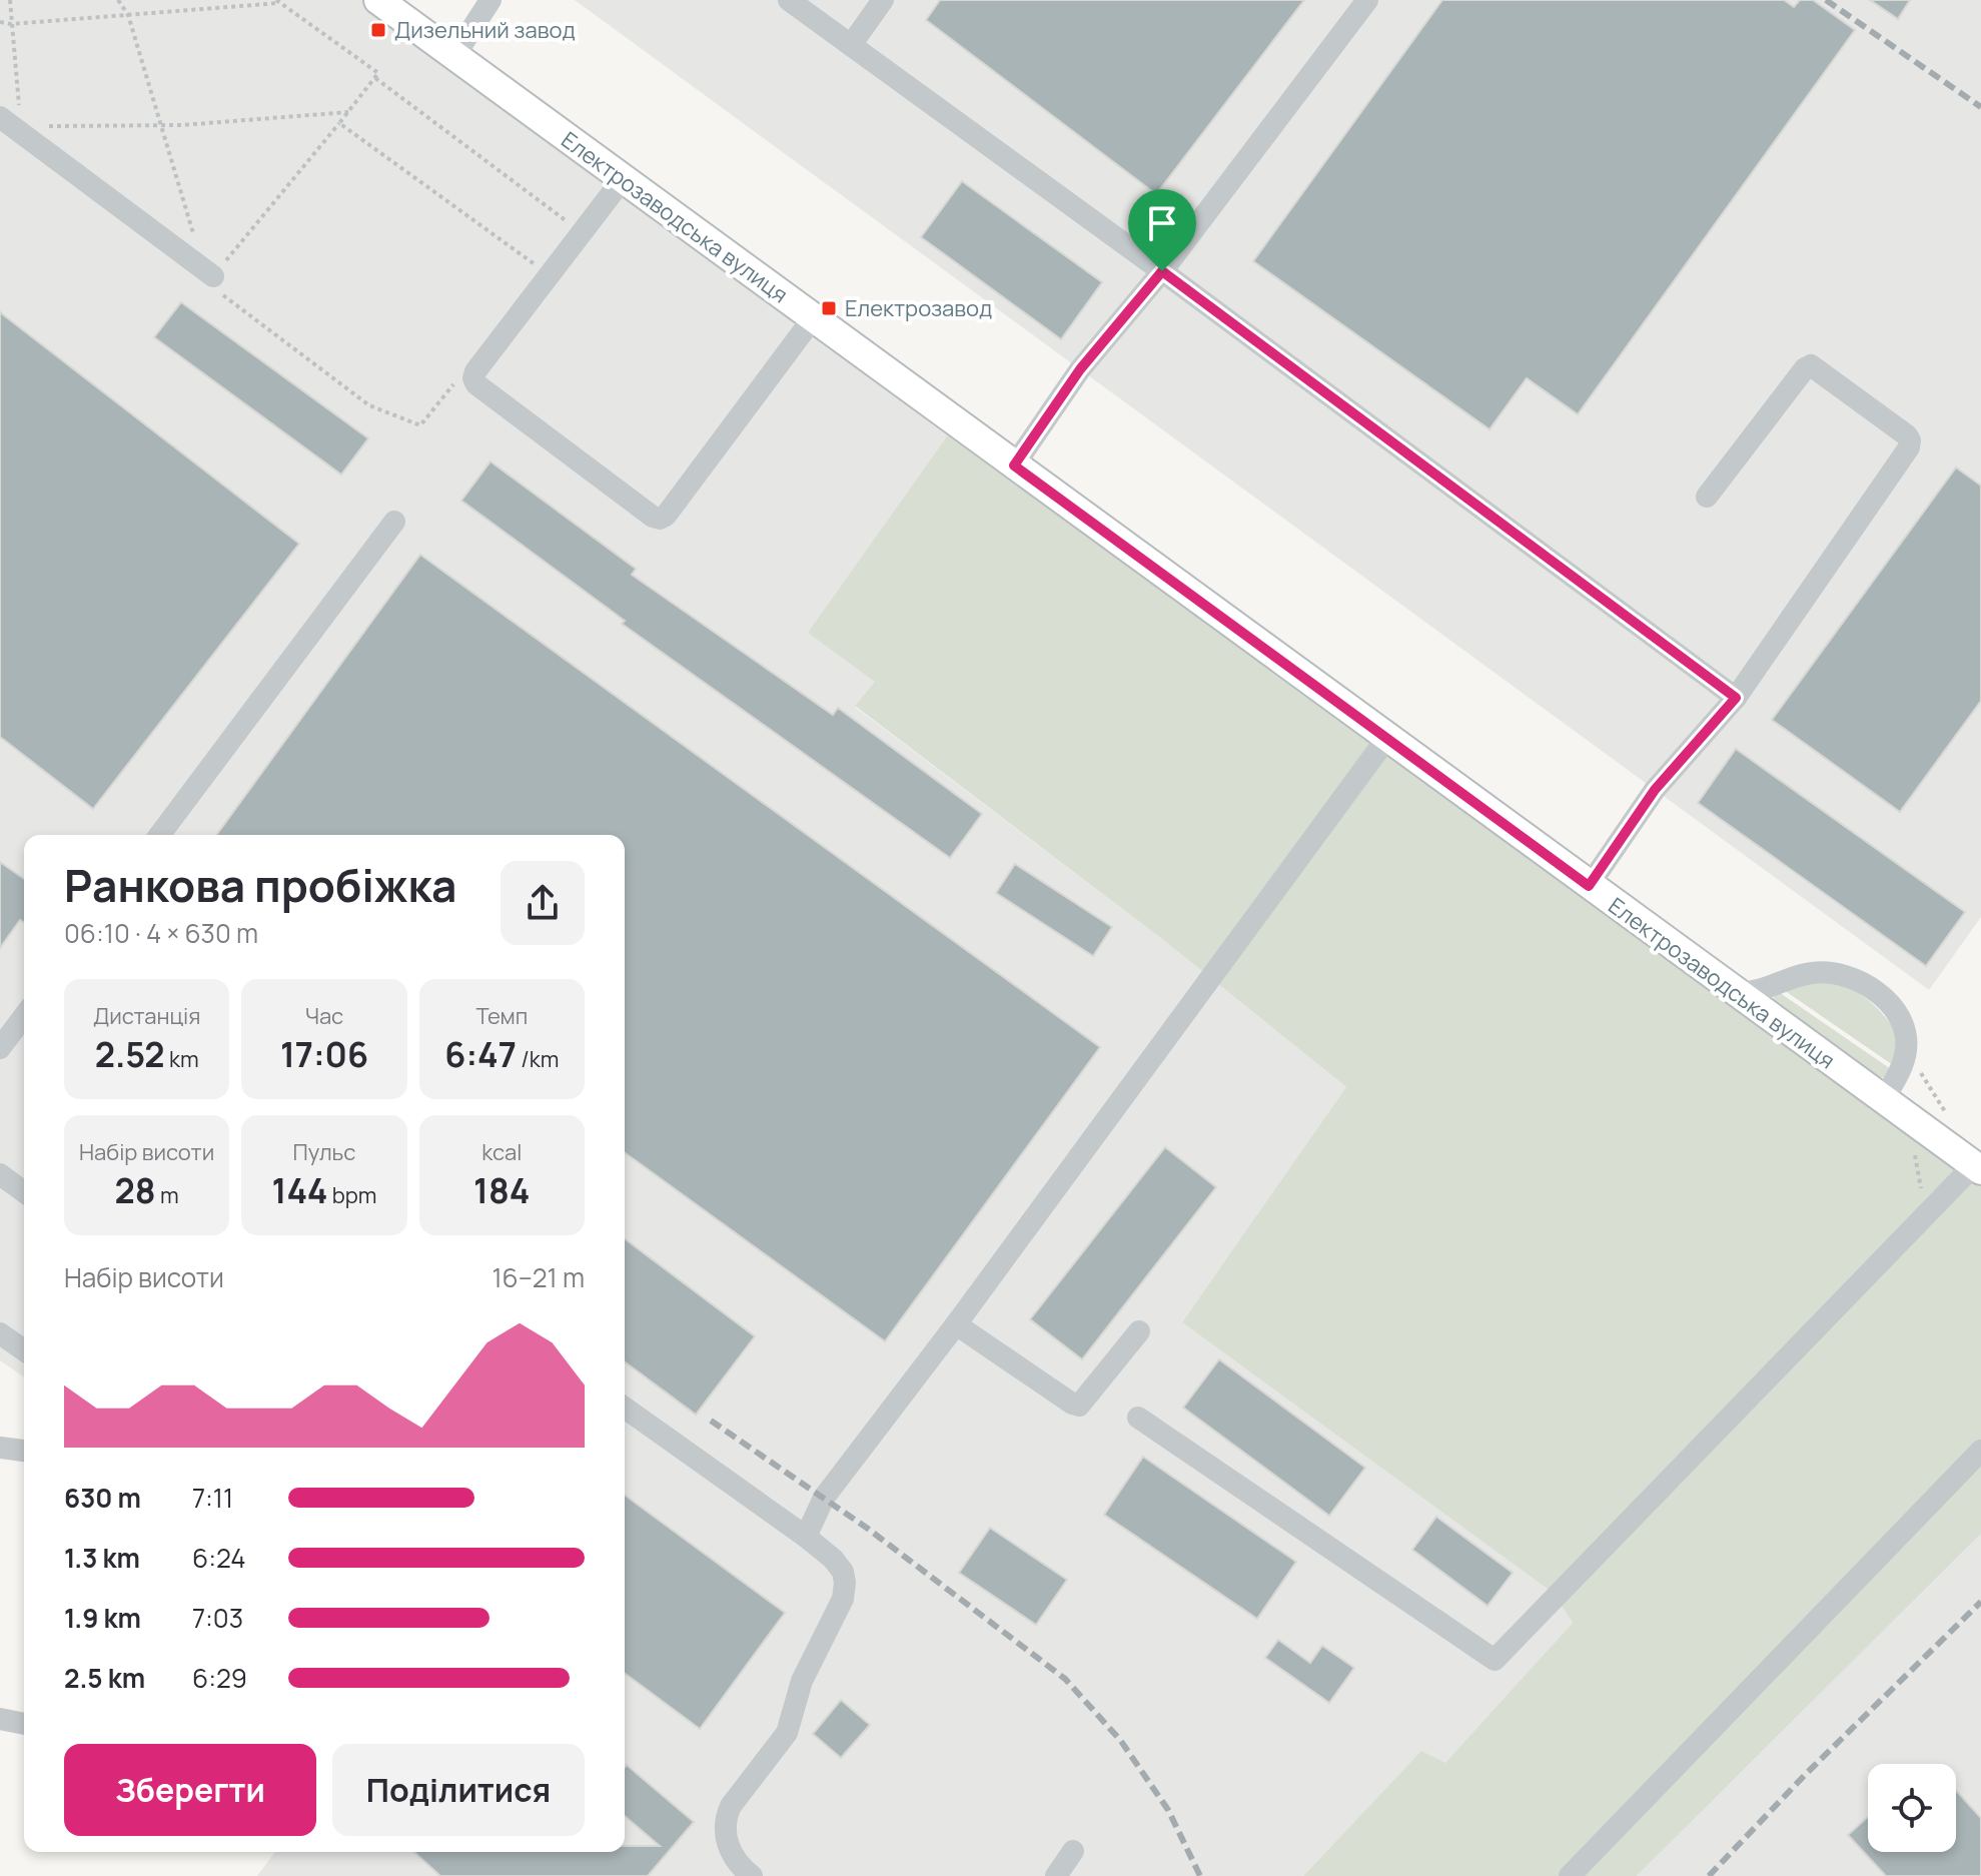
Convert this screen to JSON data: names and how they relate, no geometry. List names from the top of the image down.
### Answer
{
  "streets": {
    "main road": ["Електрозаводська вулиця"]
  },
  "places": {
    "transit": ["Дизельний завод", "Електрозавод"]
  },
  "page": {
    "heading": ["Ранкова пробіжка", "06:10 · 4 × 630 m"],
    "stats": [
      ["Дистанція", "2.52 km"],
      ["Час", "17:06"],
      ["Темп", "6:47 /km"],
      ["Набір висоти", "28 m"],
      ["Пульс", "144 bpm"],
      ["kcal", "184"]
    ],
    "chart": ["Набір висоти", "16–21 m"],
    "list": [
      {
        "name": "630 m",
        "note": "7:11"
      },
      {
        "name": "1.3 km",
        "note": "6:24"
      },
      {
        "name": "1.9 km",
        "note": "7:03"
      },
      {
        "name": "2.5 km",
        "note": "6:29"
      }
    ],
    "buttons": ["Зберегти", "Поділитися"]
  }
}
